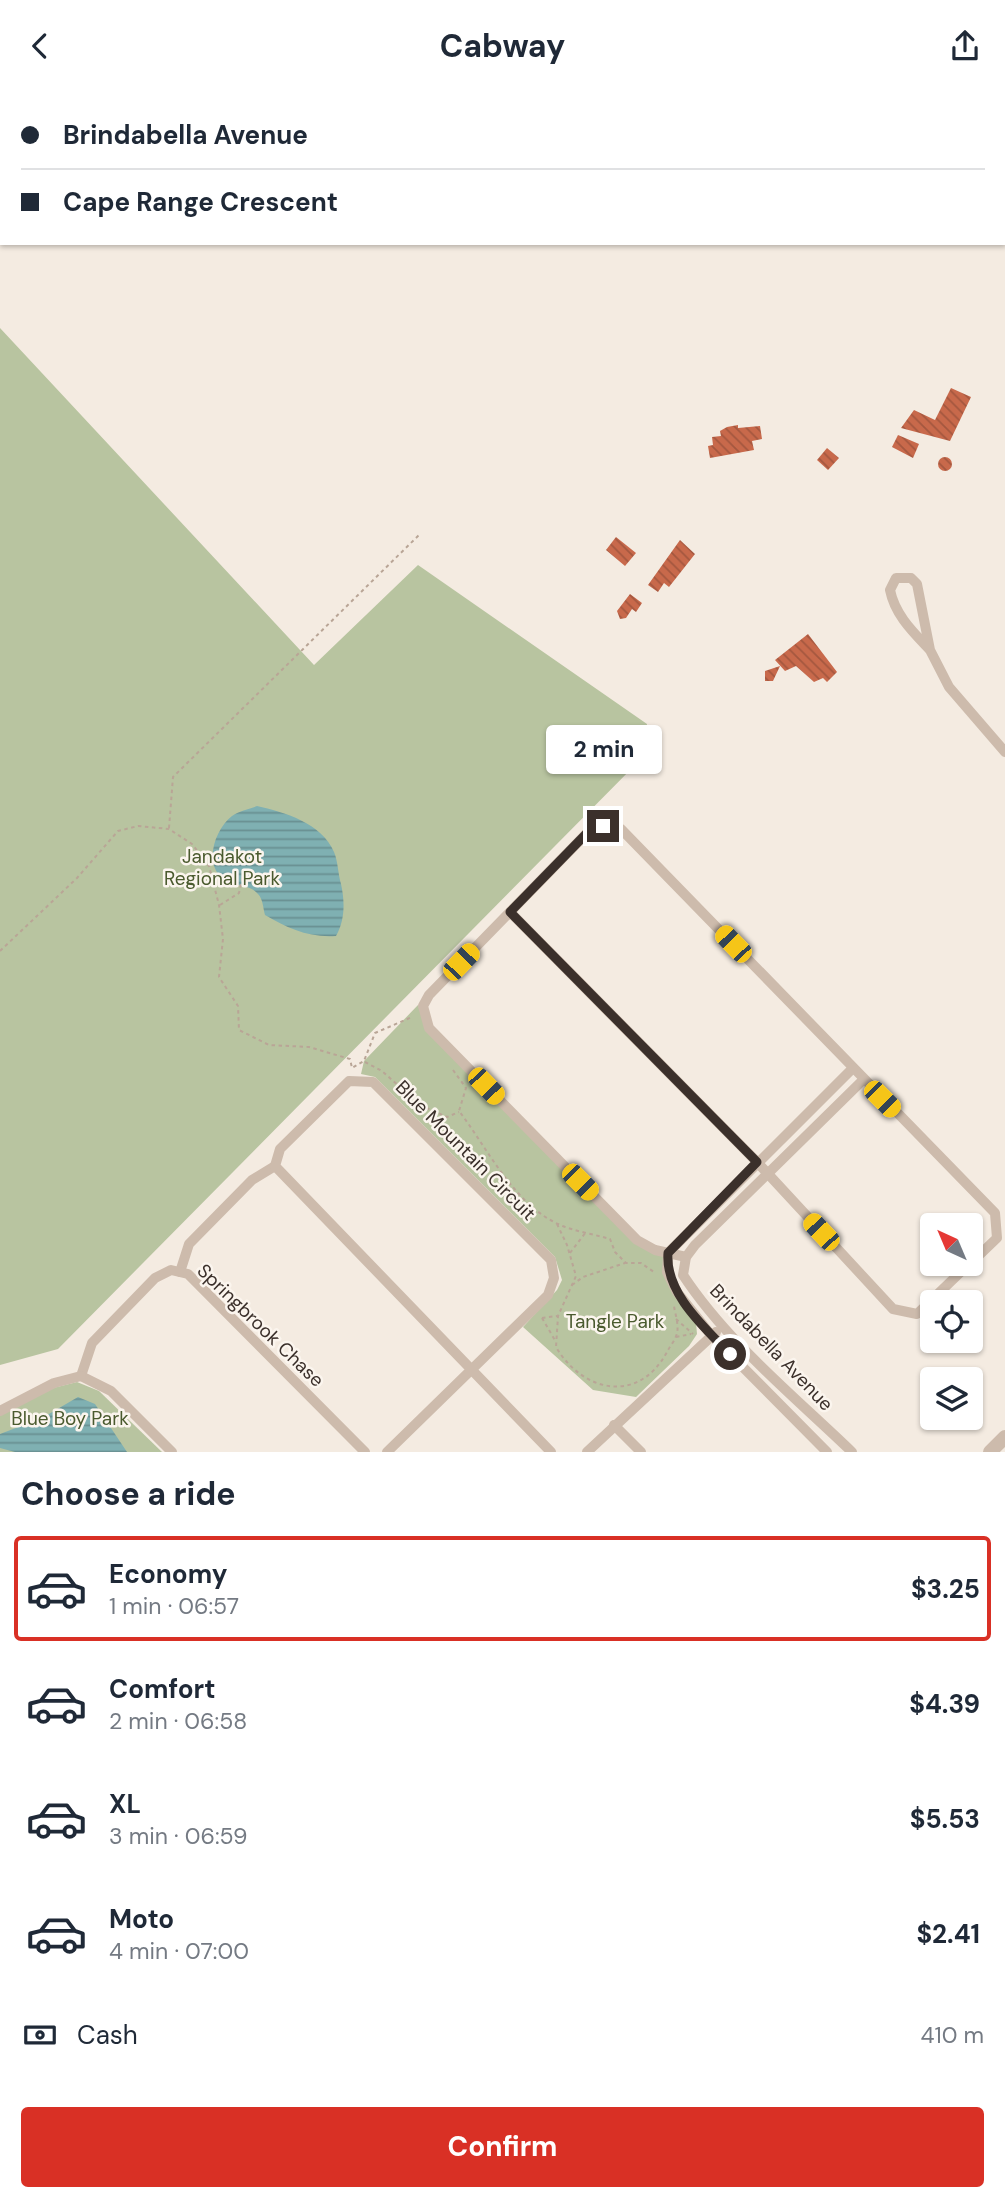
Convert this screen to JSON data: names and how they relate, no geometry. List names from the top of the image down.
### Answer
{
  "streets": {
    "street": ["Blue Mountain Circuit", "Springbrook Chase", "Brindabella Avenue"]
  },
  "parks": ["Jandakot Regional Park", "Tangle Park", "Blue Boy Park"],
  "north": "top left",
  "page": {
    "header": "Cabway",
    "banner": ["Brindabella Avenue", "Cape Range Crescent"],
    "bubble": "2 min",
    "heading": "Choose a ride",
    "list": [
      {
        "name": "Economy",
        "note": "1 min · 06:57",
        "value": "$3.25"
      },
      {
        "name": "Comfort",
        "note": "2 min · 06:58",
        "value": "$4.39"
      },
      {
        "name": "XL",
        "note": "3 min · 06:59",
        "value": "$5.53"
      },
      {
        "name": "Moto",
        "note": "4 min · 07:00",
        "value": "$2.41"
      }
    ],
    "pay": ["Cash", "410 m"],
    "buttons": "Confirm"
  }
}
